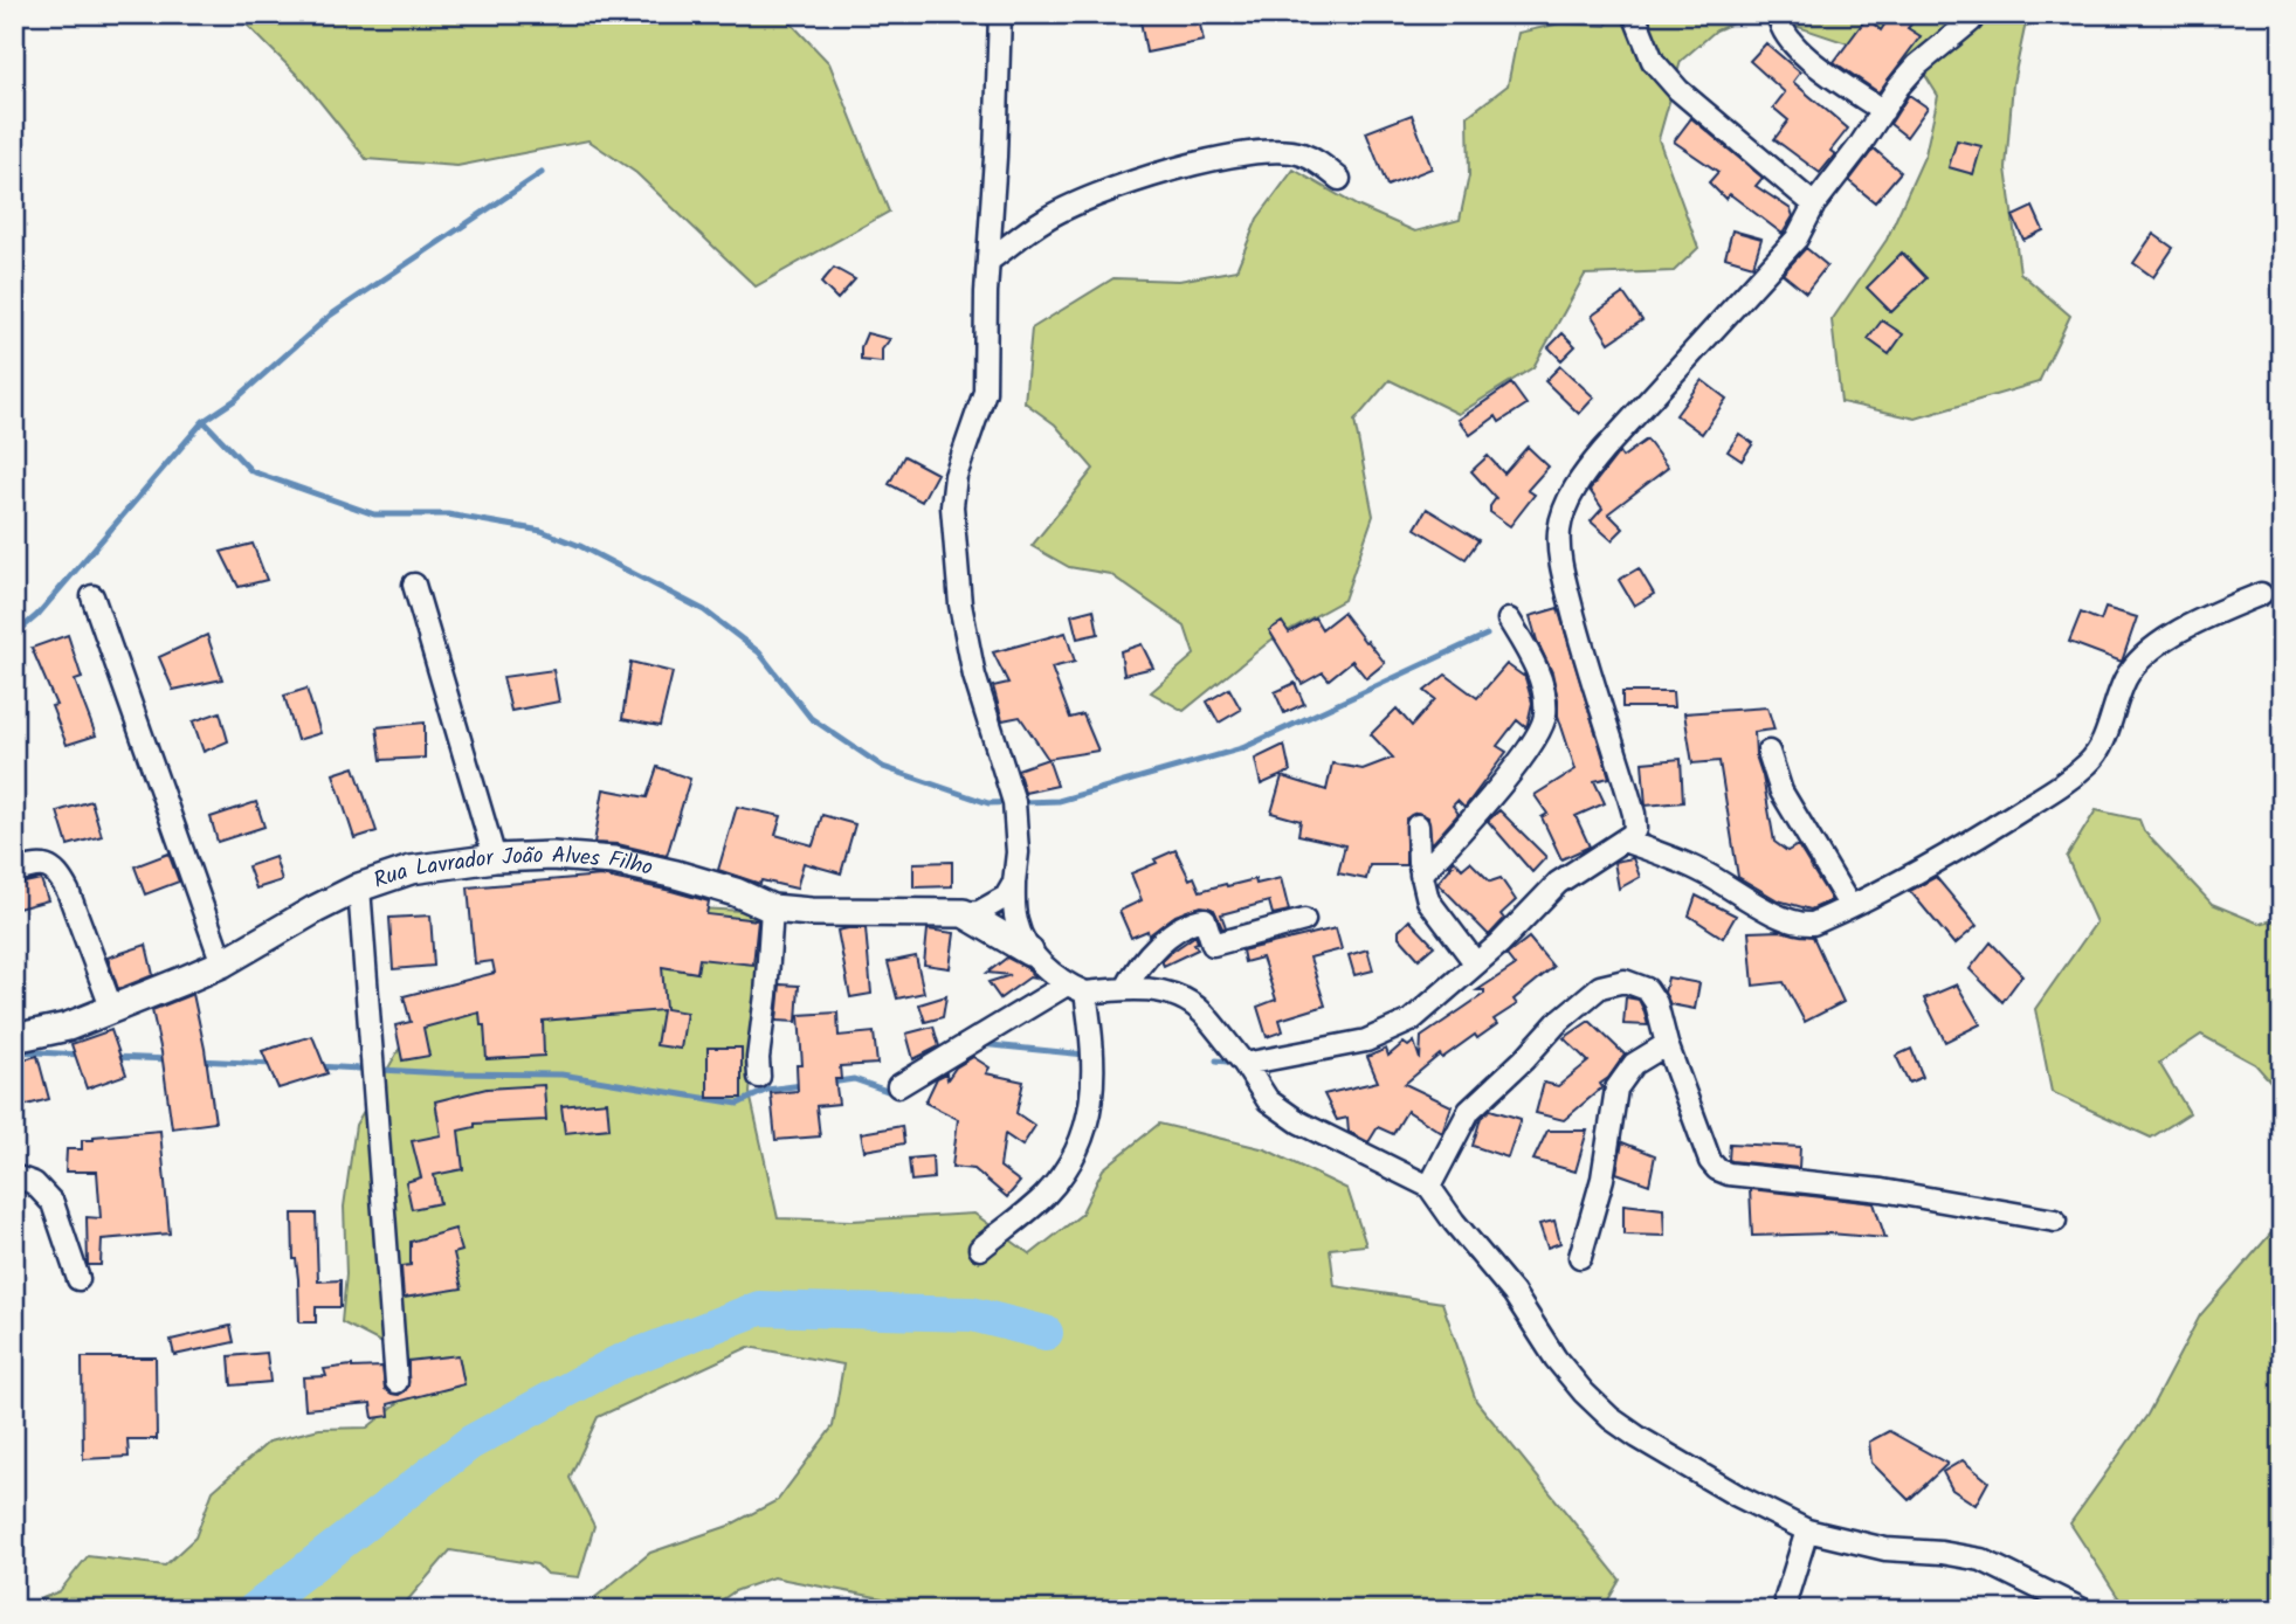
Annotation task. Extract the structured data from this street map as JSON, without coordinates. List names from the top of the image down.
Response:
{
  "streets": {
    "street": ["Rua Lavrador João Alves Filho"]
  }
}
